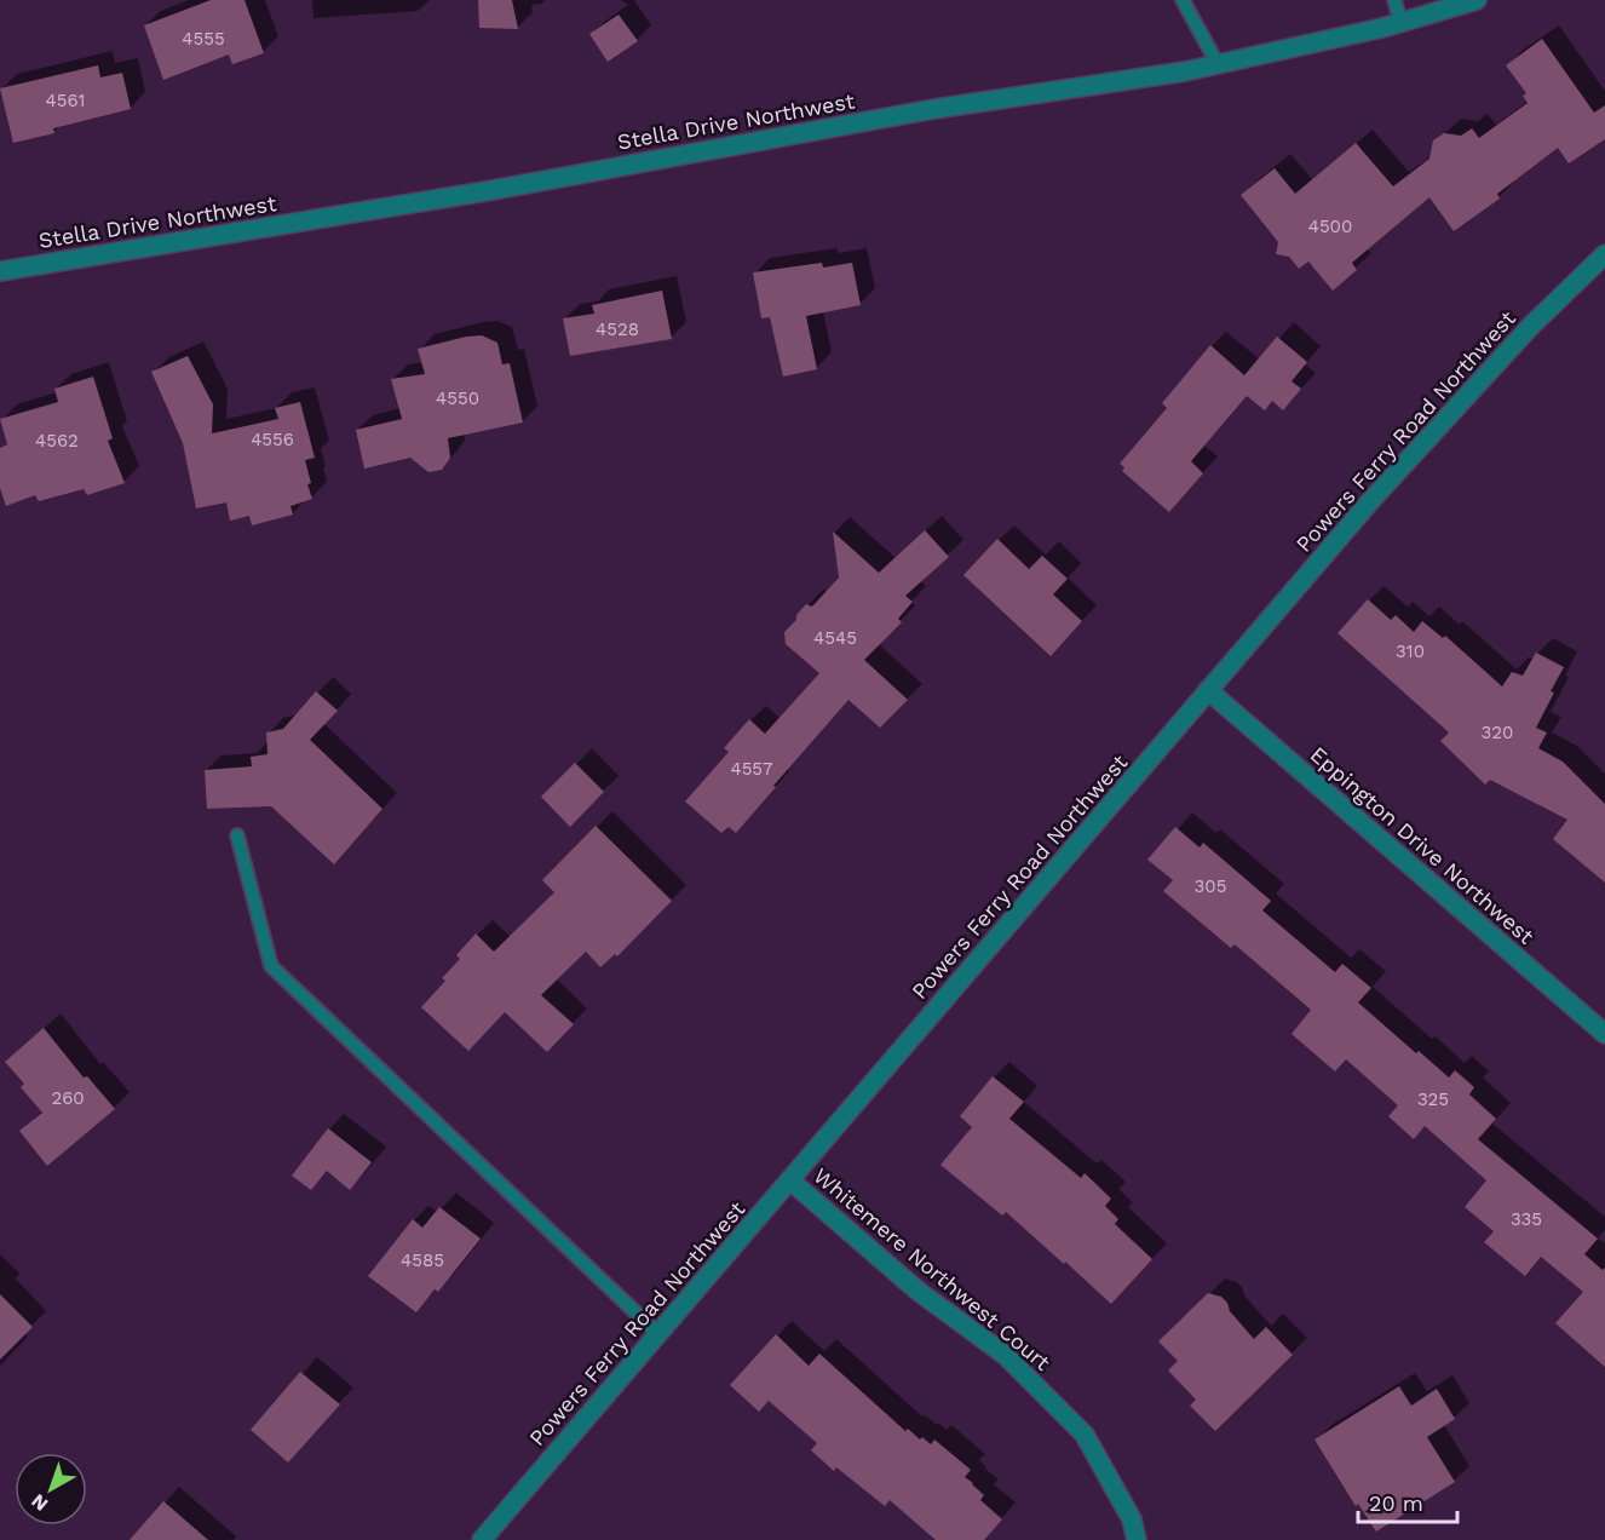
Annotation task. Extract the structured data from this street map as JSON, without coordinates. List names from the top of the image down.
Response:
{
  "streets": {
    "street": [
      "Stella Drive Northwest",
      "Powers Ferry Road Northwest",
      "Eppington Drive Northwest",
      "Whitemere Northwest Court"
    ]
  },
  "crossings": [
    ["Powers Ferry Road Northwest", "Eppington Drive Northwest"],
    ["Powers Ferry Road Northwest", "Whitemere Northwest Court"]
  ],
  "house_numbers": [
    "4555",
    "4561",
    "4500",
    "4528",
    "4550",
    "4556",
    "4562",
    "4545",
    "310",
    "320",
    "4557",
    "305",
    "260",
    "325",
    "335",
    "4585"
  ],
  "scale_bar": "20 m",
  "north": "bottom left"
}
